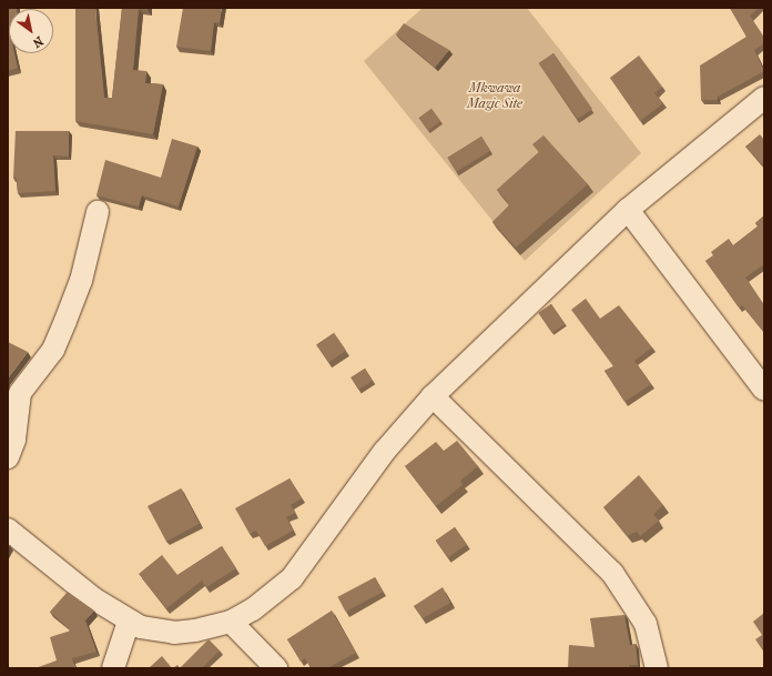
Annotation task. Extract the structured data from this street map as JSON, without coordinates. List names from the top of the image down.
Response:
{
  "parks": ["Mkwawa Magic Site"],
  "north": "bottom right"
}
